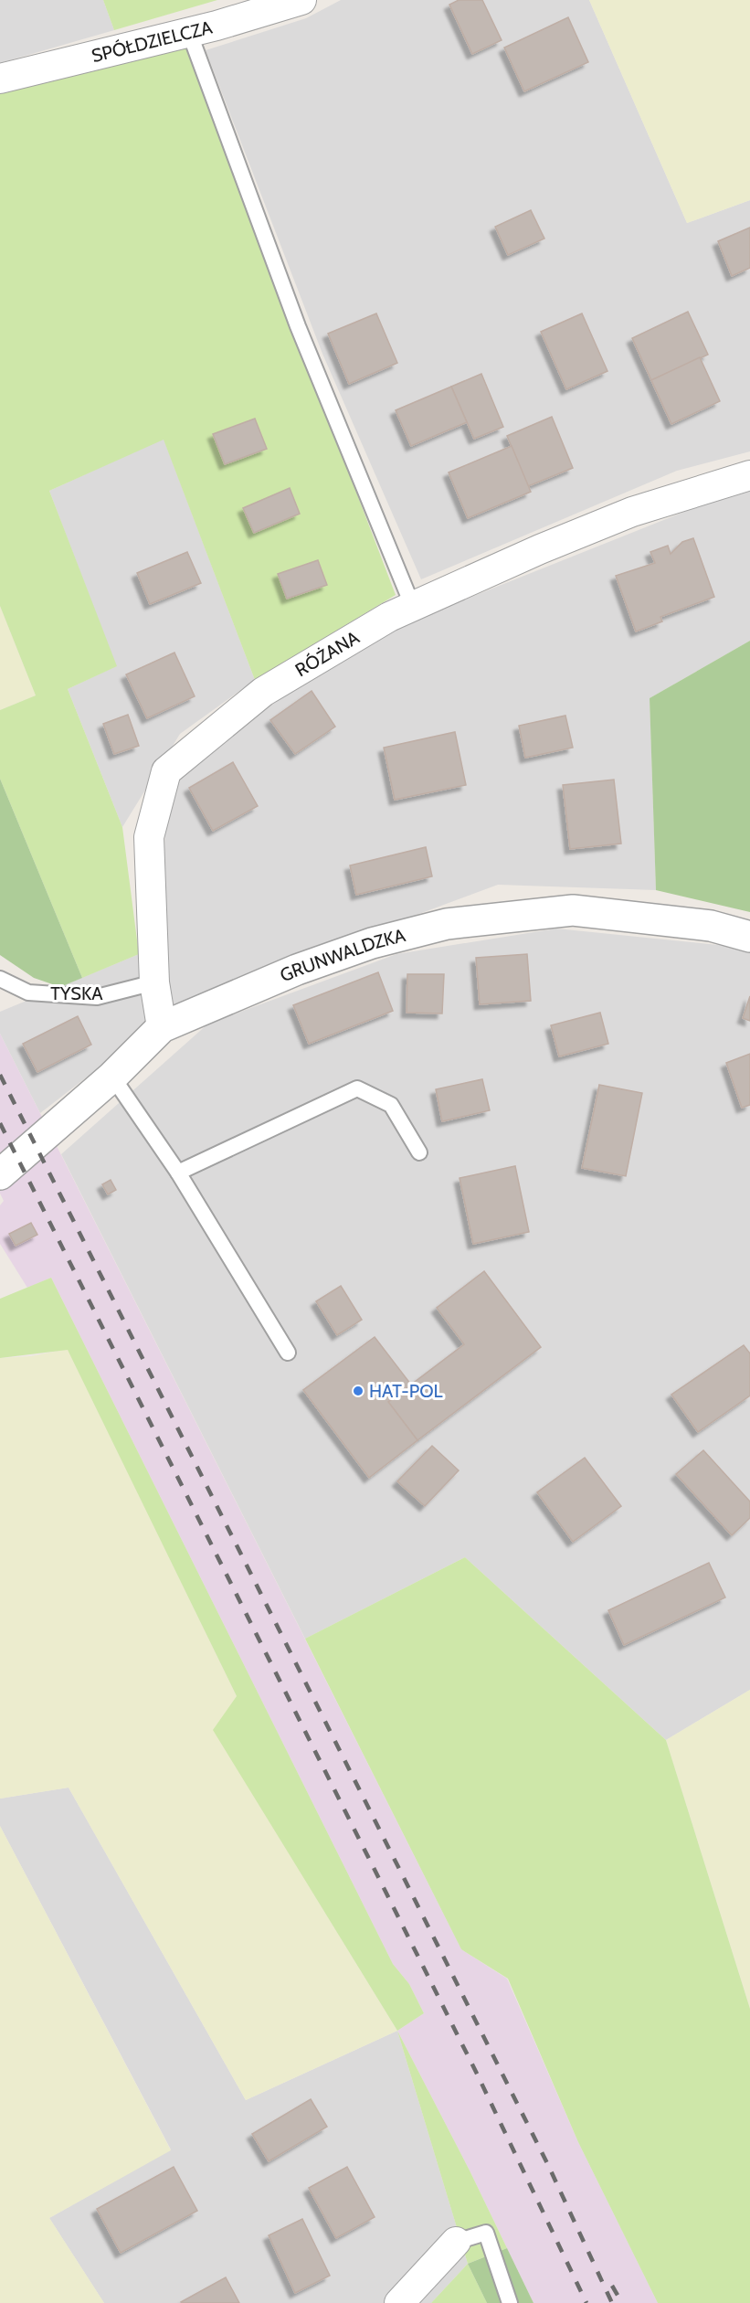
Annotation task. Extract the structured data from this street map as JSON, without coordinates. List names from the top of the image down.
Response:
{
  "streets": {
    "street": ["SPÓŁDZIELCZA", "RÓŻANA", "GRUNWALDZKA"],
    "lane": ["TYSKA"]
  },
  "crossings": [
    ["RÓŻANA", "GRUNWALDZKA"],
    ["RÓŻANA", "TYSKA"]
  ],
  "places": ["HAT-POL"]
}
